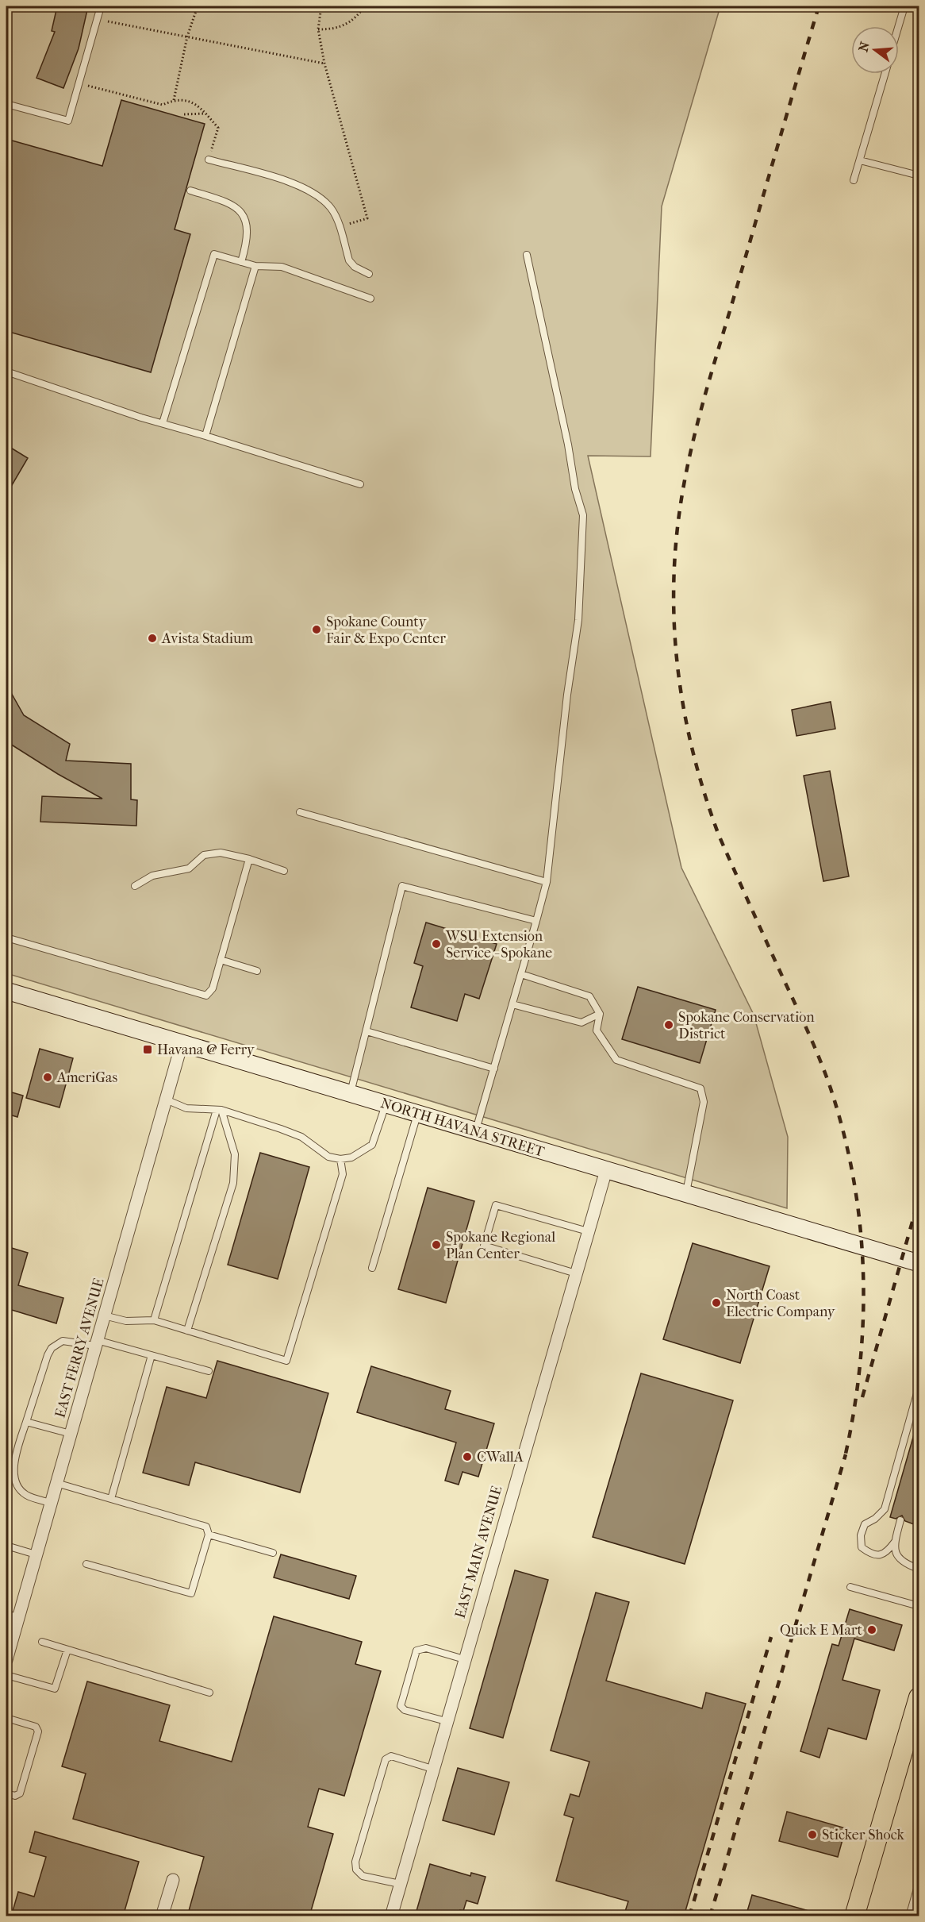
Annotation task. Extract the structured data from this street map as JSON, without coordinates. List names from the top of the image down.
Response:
{
  "streets": {
    "street": ["NORTH HAVANA STREET", "EAST FERRY AVENUE", "EAST MAIN AVENUE"]
  },
  "crossings": [
    ["NORTH HAVANA STREET", "EAST FERRY AVENUE"],
    ["NORTH HAVANA STREET", "EAST MAIN AVENUE"]
  ],
  "places": {
    "other": [
      "Spokane County Fair & Expo Center",
      "Avista Stadium",
      "WSU Extension Service - Spokane",
      "Spokane Conservation District",
      "AmeriGas",
      "Spokane Regional Plan Center",
      "North Coast Electric Company",
      "CWallA",
      "Quick E Mart",
      "Sticker Shock"
    ],
    "transit": ["Havana @ Ferry"]
  },
  "north": "left"
}
